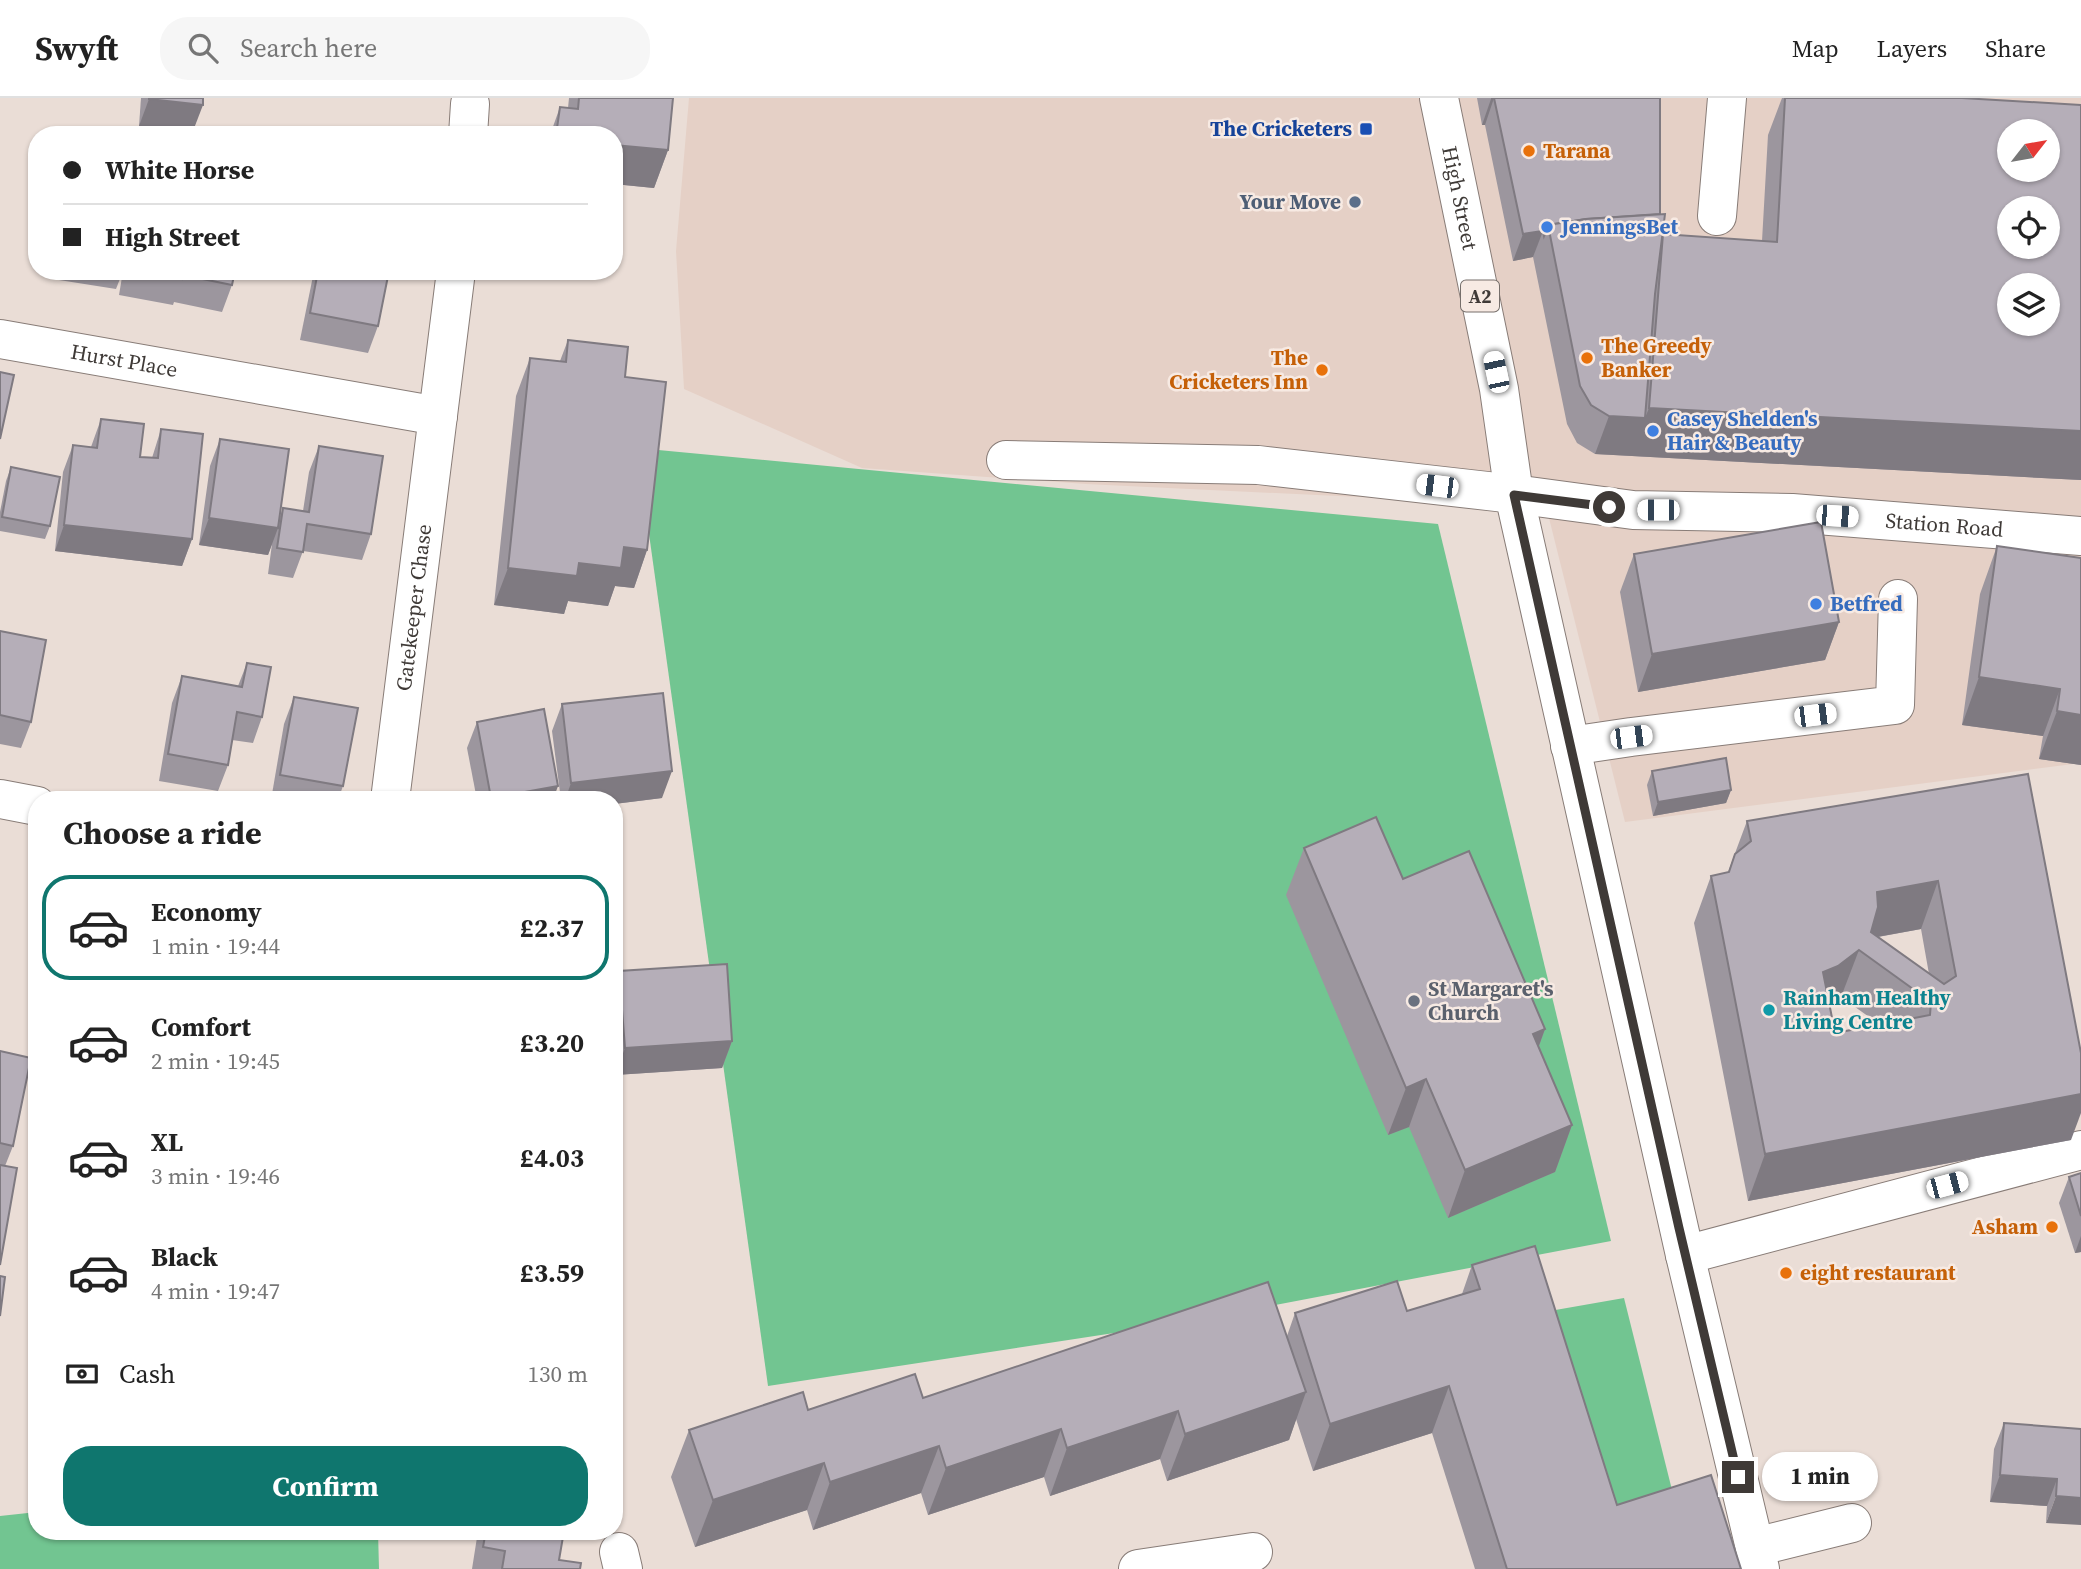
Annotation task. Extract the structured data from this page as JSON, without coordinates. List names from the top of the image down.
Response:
{
  "streets": {
    "main road": [
      "High Street",
      "A2",
      "Hurst Place",
      "Station Road",
      "Gatekeeper Chase"
    ]
  },
  "crossings": [
    ["High Street", "Station Road"],
    ["Hurst Place", "Gatekeeper Chase"]
  ],
  "places": {
    "transit": ["The Cricketers"],
    "other": [
      "Tarana",
      "Your Move",
      "JenningsBet",
      "The Greedy Banker",
      "The Cricketers Inn",
      "Casey Shelden's Hair & Beauty",
      "Betfred",
      "St Margaret's Church",
      "Rainham Healthy Living Centre",
      "Asham",
      "eight restaurant"
    ]
  },
  "north": "top right",
  "page": {
    "header": "Swyft",
    "search": "Search here",
    "nav": ["Map", "Layers", "Share"],
    "banner": ["White Horse", "High Street"],
    "heading": "Choose a ride",
    "list": [
      {
        "name": "Economy",
        "note": "1 min · 19:44",
        "value": "£2.37"
      },
      {
        "name": "Comfort",
        "note": "2 min · 19:45",
        "value": "£3.20"
      },
      {
        "name": "XL",
        "note": "3 min · 19:46",
        "value": "£4.03"
      },
      {
        "name": "Black",
        "note": "4 min · 19:47",
        "value": "£3.59"
      }
    ],
    "pay": ["Cash", "130 m"],
    "buttons": "Confirm",
    "bubble": "1 min"
  }
}
